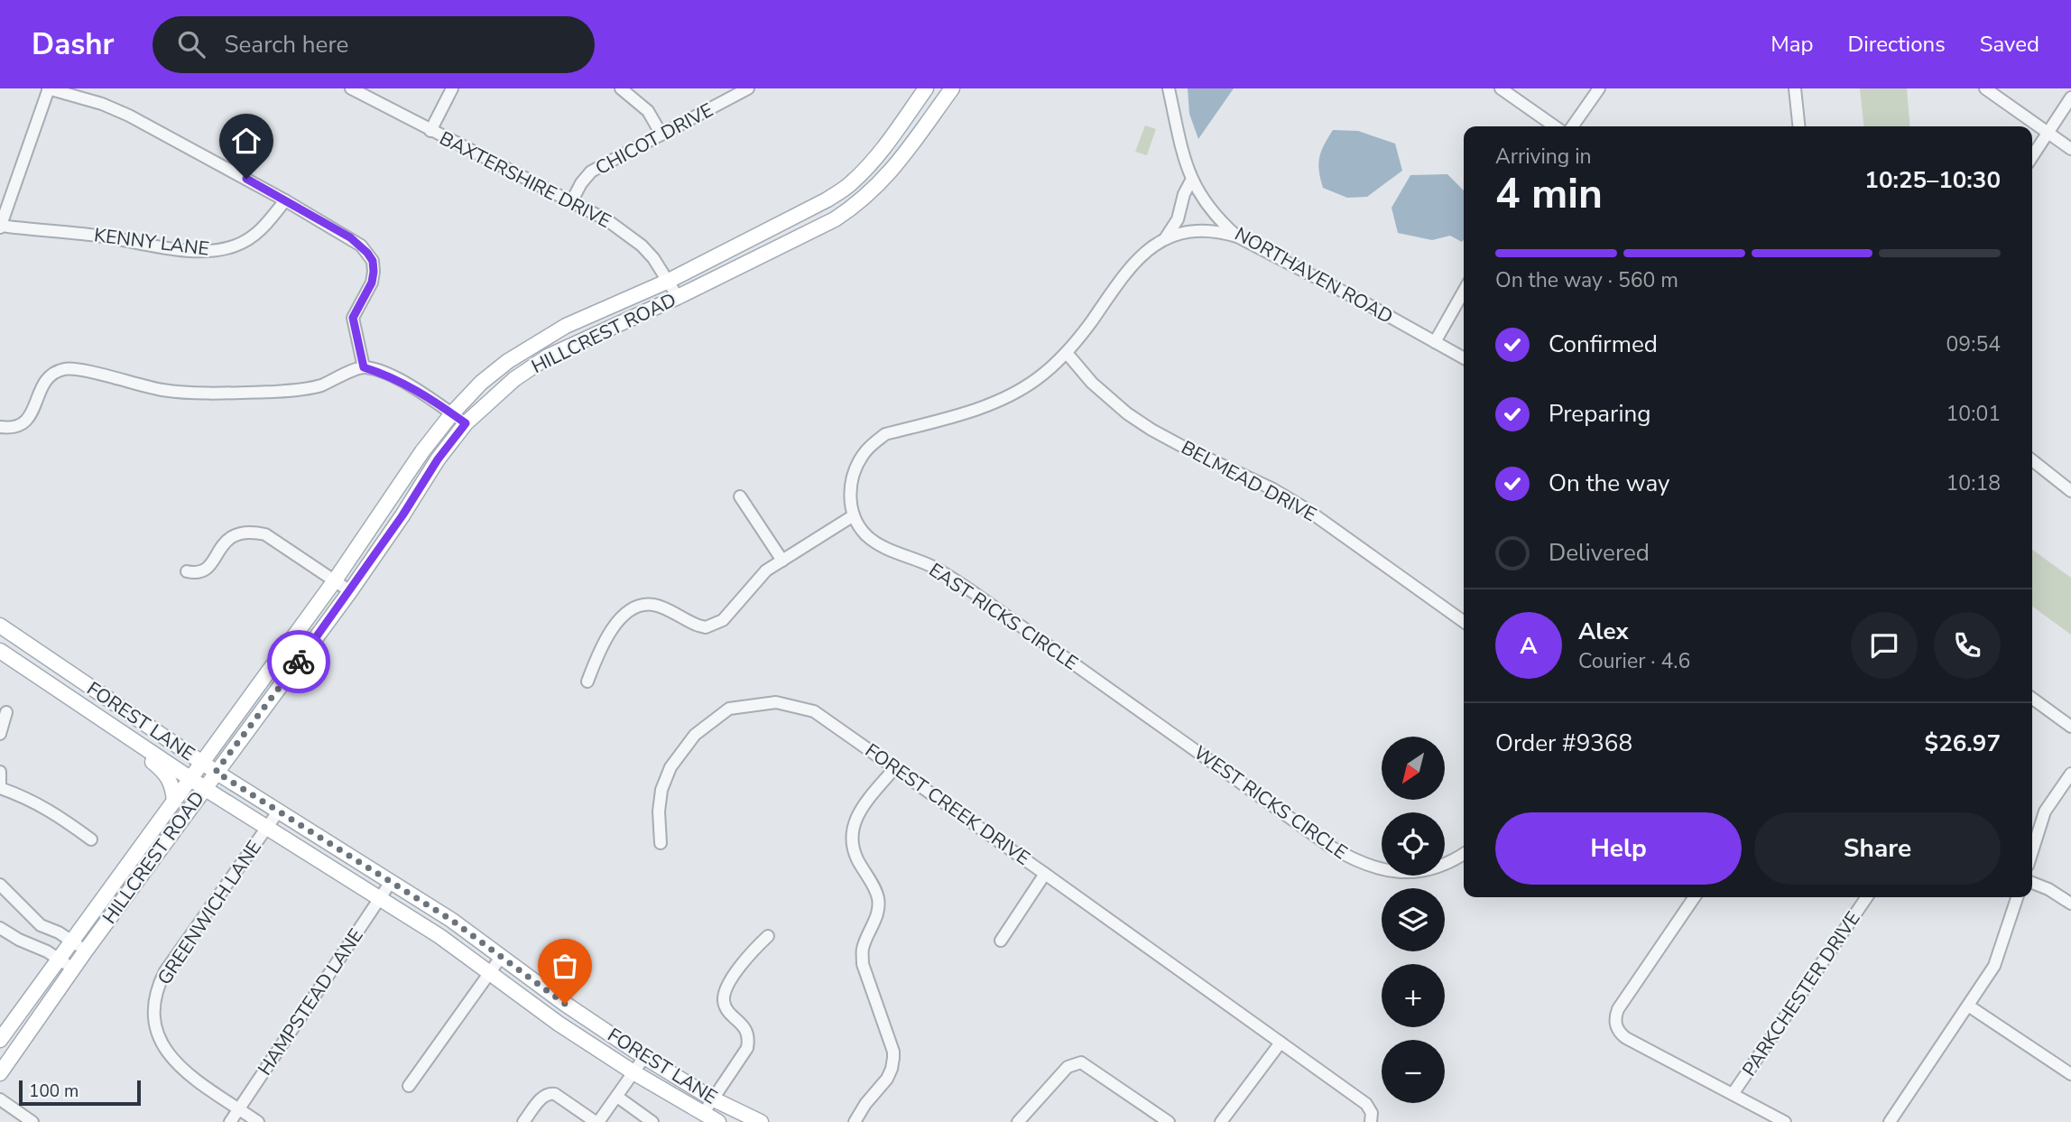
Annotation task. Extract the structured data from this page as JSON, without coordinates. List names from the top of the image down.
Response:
{
  "streets": {
    "main road": ["HILLCREST ROAD", "FOREST LANE"],
    "street": [
      "CHICOT DRIVE",
      "BAXTERSHIRE DRIVE",
      "KENNY LANE",
      "NORTHAVEN ROAD",
      "BELMEAD DRIVE",
      "EAST RICKS CIRCLE",
      "WEST RICKS CIRCLE",
      "FOREST CREEK DRIVE",
      "GREENWICH LANE",
      "PARKCHESTER DRIVE",
      "HAMPSTEAD LANE"
    ]
  },
  "crossings": [
    ["CHICOT DRIVE", "BAXTERSHIRE DRIVE"],
    ["BAXTERSHIRE DRIVE", "HILLCREST ROAD"],
    ["HILLCREST ROAD", "FOREST LANE"],
    ["EAST RICKS CIRCLE", "WEST RICKS CIRCLE"],
    ["FOREST LANE", "GREENWICH LANE"],
    ["FOREST LANE", "HAMPSTEAD LANE"],
    ["GREENWICH LANE", "HAMPSTEAD LANE"]
  ],
  "scale_bar": "100 m",
  "north": "bottom left",
  "page": {
    "header": "Dashr",
    "search": "Search here",
    "nav": ["Map", "Directions", "Saved"],
    "heading": ["4 min", "Arriving in", "10:25–10:30"],
    "panel": [
      "Alex",
      "Courier · 4.6",
      "Order #9368",
      "$26.97"
    ],
    "bar": "On the way · 560 m",
    "list": [
      ["Confirmed", "09:54"],
      ["Preparing", "10:01"],
      ["On the way", "10:18"],
      "Delivered"
    ],
    "round": "A",
    "map_buttons": ["+", "−"],
    "buttons": ["Help", "Share"],
    "scale": "100 m"
  }
}
